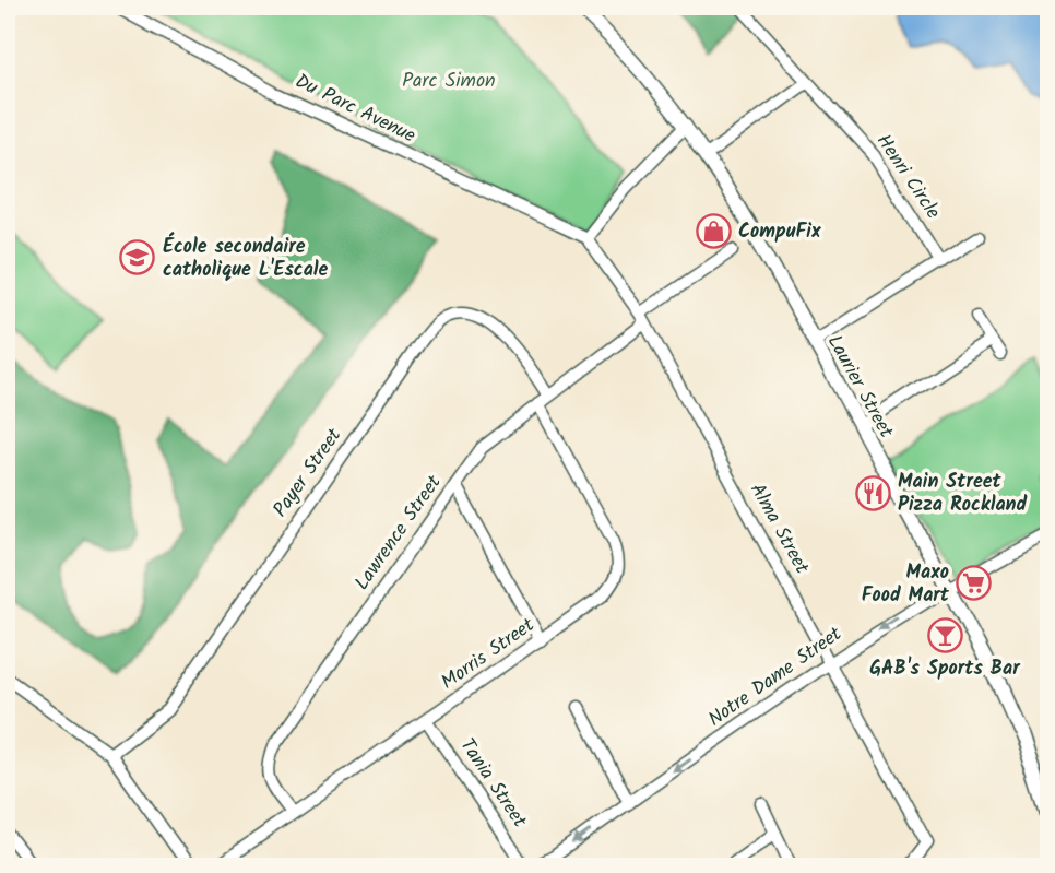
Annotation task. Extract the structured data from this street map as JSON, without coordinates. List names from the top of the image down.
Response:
{
  "streets": {
    "main road": ["Laurier Street"],
    "street": [
      "Du Parc Avenue",
      "Henri Circle",
      "Payer Street",
      "Alma Street",
      "Lawrence Street",
      "Morris Street",
      "Notre Dame Street",
      "Tania Street"
    ]
  },
  "crossings": [
    ["Du Parc Avenue", "Alma Street"],
    ["Laurier Street", "Notre Dame Street"],
    ["Payer Street", "Lawrence Street"],
    ["Alma Street", "Lawrence Street"],
    ["Alma Street", "Notre Dame Street"],
    ["Lawrence Street", "Morris Street"],
    ["Morris Street", "Tania Street"]
  ],
  "one_way": ["Notre Dame Street"],
  "parks": ["Parc Simon"],
  "places": {
    "shop": ["CompuFix"],
    "school or university": ["École secondaire catholique L'Escale"],
    "restaurant": ["Main Street Pizza Rockland"],
    "supermarket": ["Maxo Food Mart"],
    "bar": ["GAB's Sports Bar"]
  }
}
